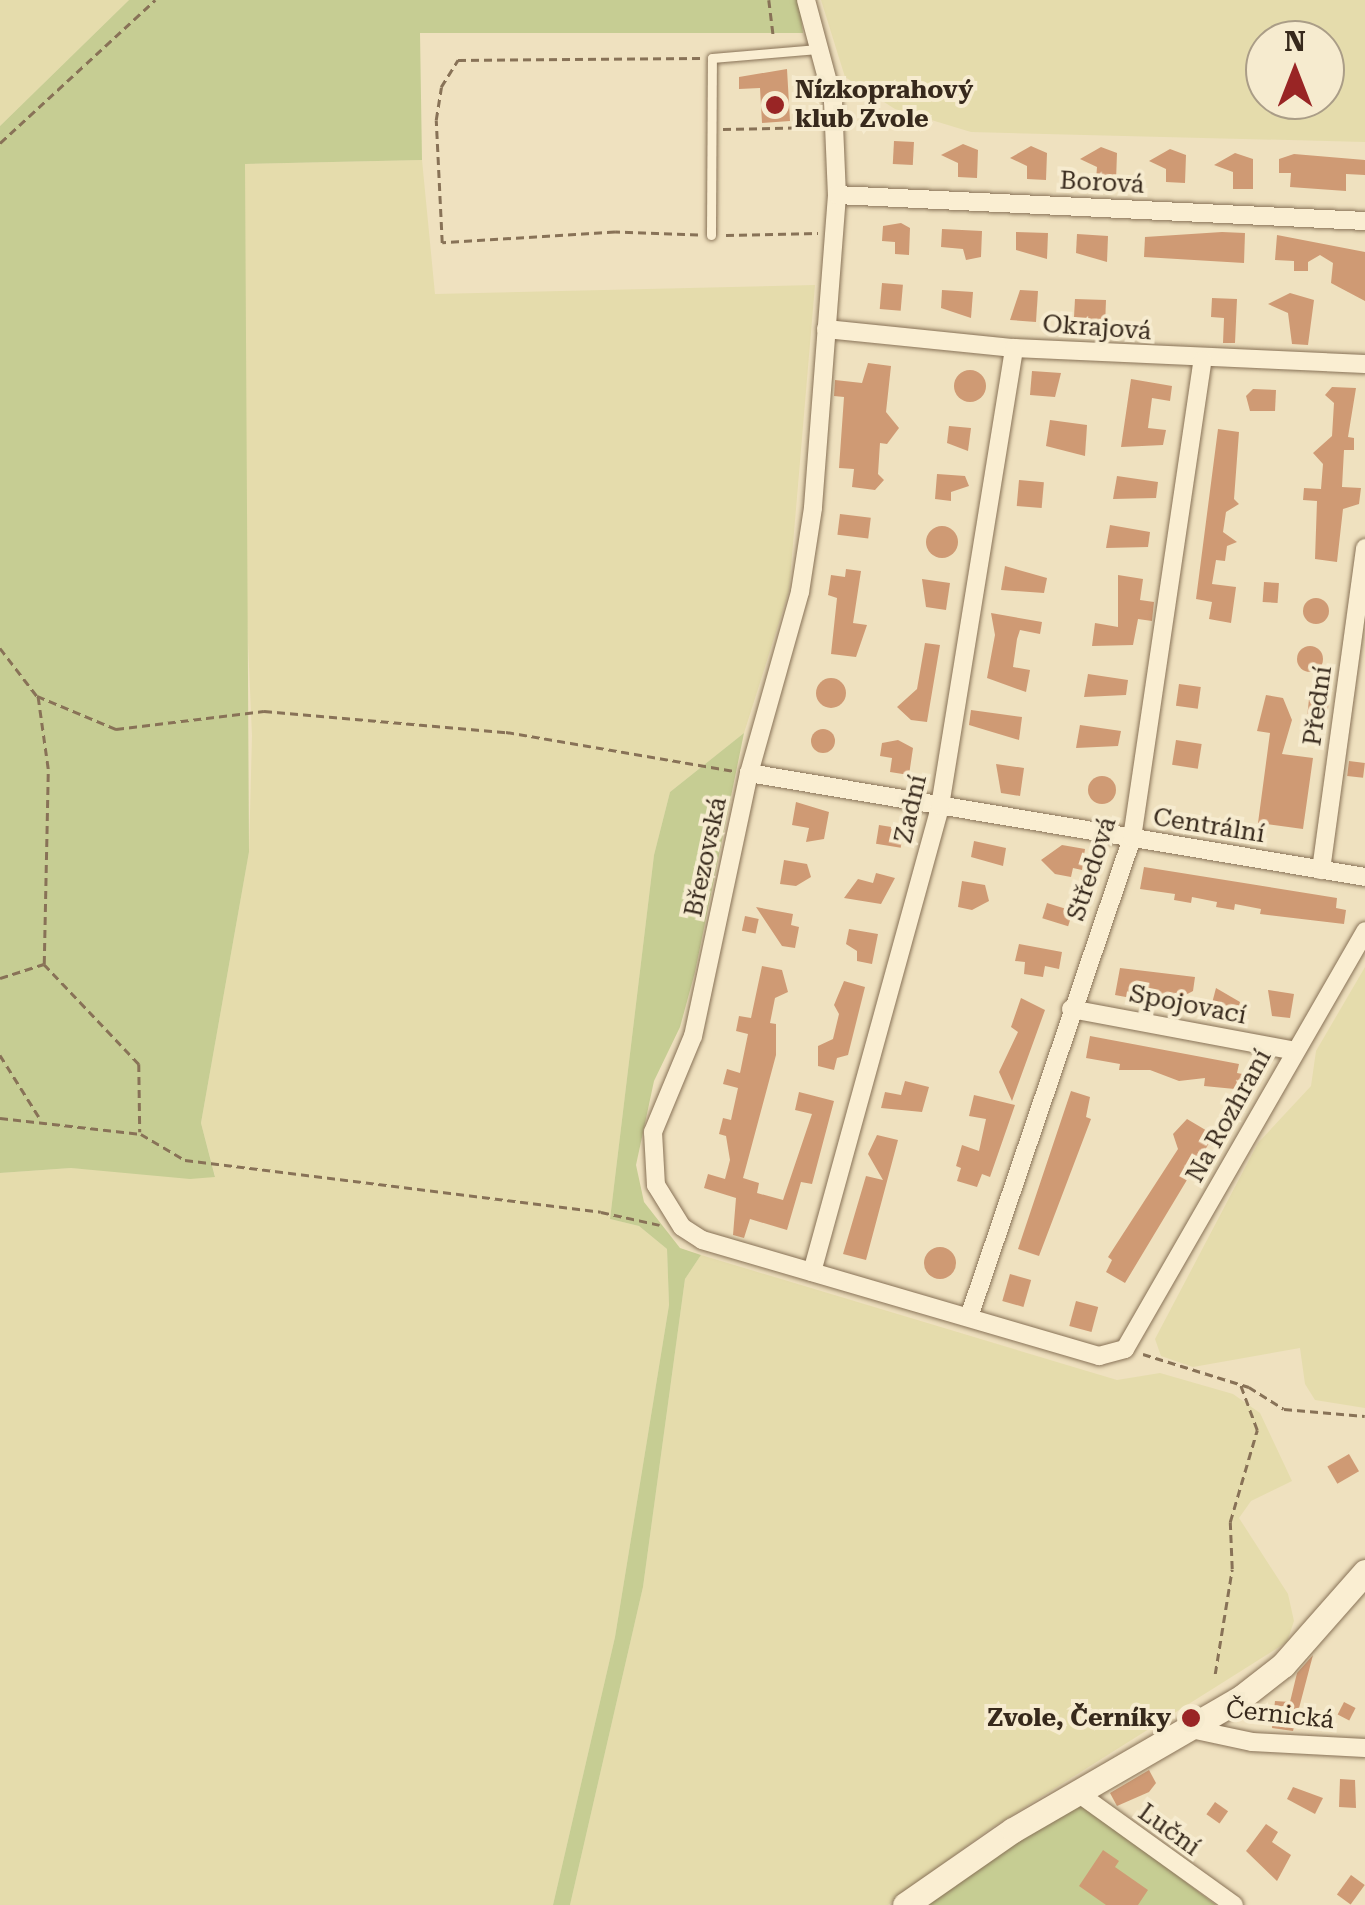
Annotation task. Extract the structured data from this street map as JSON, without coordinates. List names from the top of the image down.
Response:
{
  "streets": {
    "street": [
      "Borová",
      "Okrajová",
      "Přední",
      "Zadní",
      "Centrální",
      "Březovská",
      "Středová",
      "Spojovací",
      "Na Rozhraní",
      "Černická",
      "Luční"
    ]
  },
  "crossings": [
    ["Borová", "Březovská"],
    ["Okrajová", "Zadní"],
    ["Okrajová", "Březovská"],
    ["Okrajová", "Středová"],
    ["Přední", "Centrální"],
    ["Zadní", "Centrální"],
    ["Centrální", "Březovská"],
    ["Centrální", "Středová"],
    ["Středová", "Spojovací"],
    ["Spojovací", "Na Rozhraní"]
  ],
  "places": ["Nízkoprahový klub Zvole", "Zvole, Černíky"],
  "north": "top"
}
